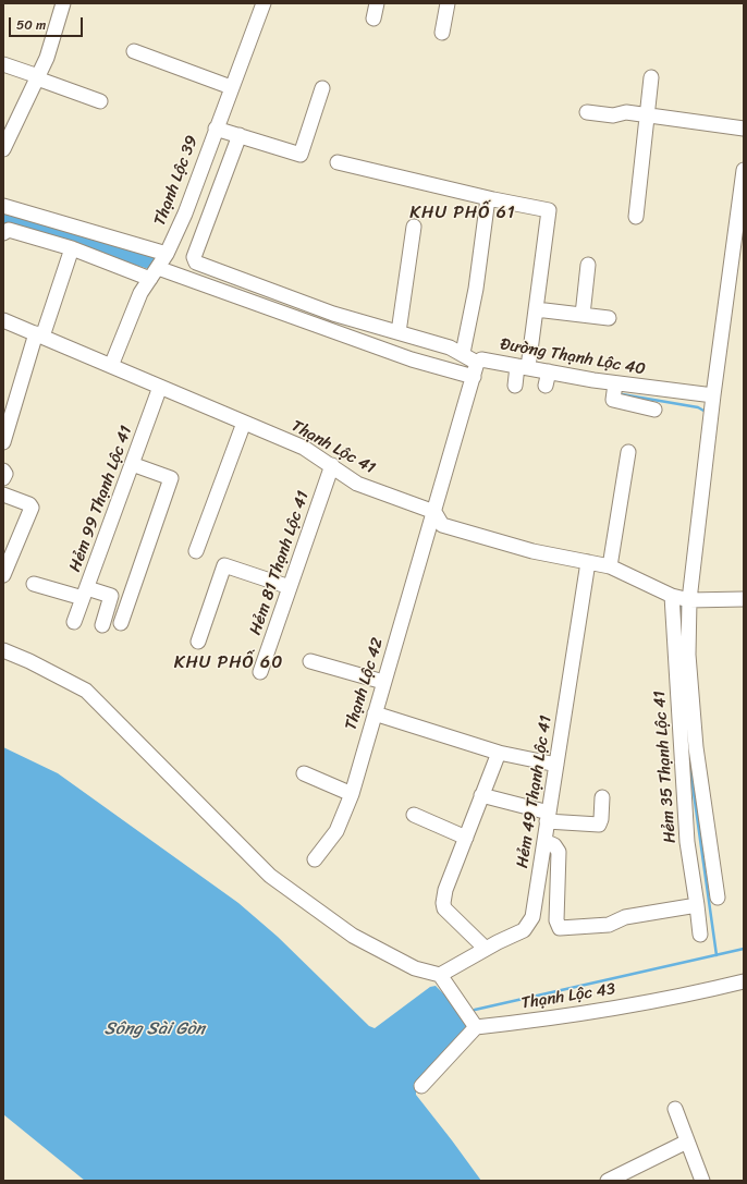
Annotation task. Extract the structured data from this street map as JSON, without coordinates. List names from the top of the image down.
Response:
{
  "streets": {
    "street": [
      "Thạnh Lộc 39",
      "Đường Thạnh Lộc 40",
      "Thạnh Lộc 41",
      "Hẻm 99 Thạnh Lộc 41",
      "Hẻm 81 Thạnh Lộc 41",
      "Thạnh Lộc 42",
      "Hẻm 35 Thạnh Lộc 41",
      "Hẻm 49 Thạnh Lộc 41",
      "Thạnh Lộc 43"
    ]
  },
  "crossings": [
    ["Thạnh Lộc 39", "Thạnh Lộc 41"],
    ["Đường Thạnh Lộc 40", "Thạnh Lộc 41"],
    ["Đường Thạnh Lộc 40", "Thạnh Lộc 42"],
    ["Thạnh Lộc 41", "Hẻm 99 Thạnh Lộc 41"],
    ["Thạnh Lộc 41", "Hẻm 81 Thạnh Lộc 41"],
    ["Thạnh Lộc 41", "Thạnh Lộc 42"],
    ["Thạnh Lộc 41", "Hẻm 35 Thạnh Lộc 41"],
    ["Thạnh Lộc 41", "Hẻm 49 Thạnh Lộc 41"]
  ],
  "districts": ["KHU PHỐ 61", "KHU PHỐ 60"],
  "water": ["Sông Sài Gòn"],
  "scale_bar": "50 m"
}
